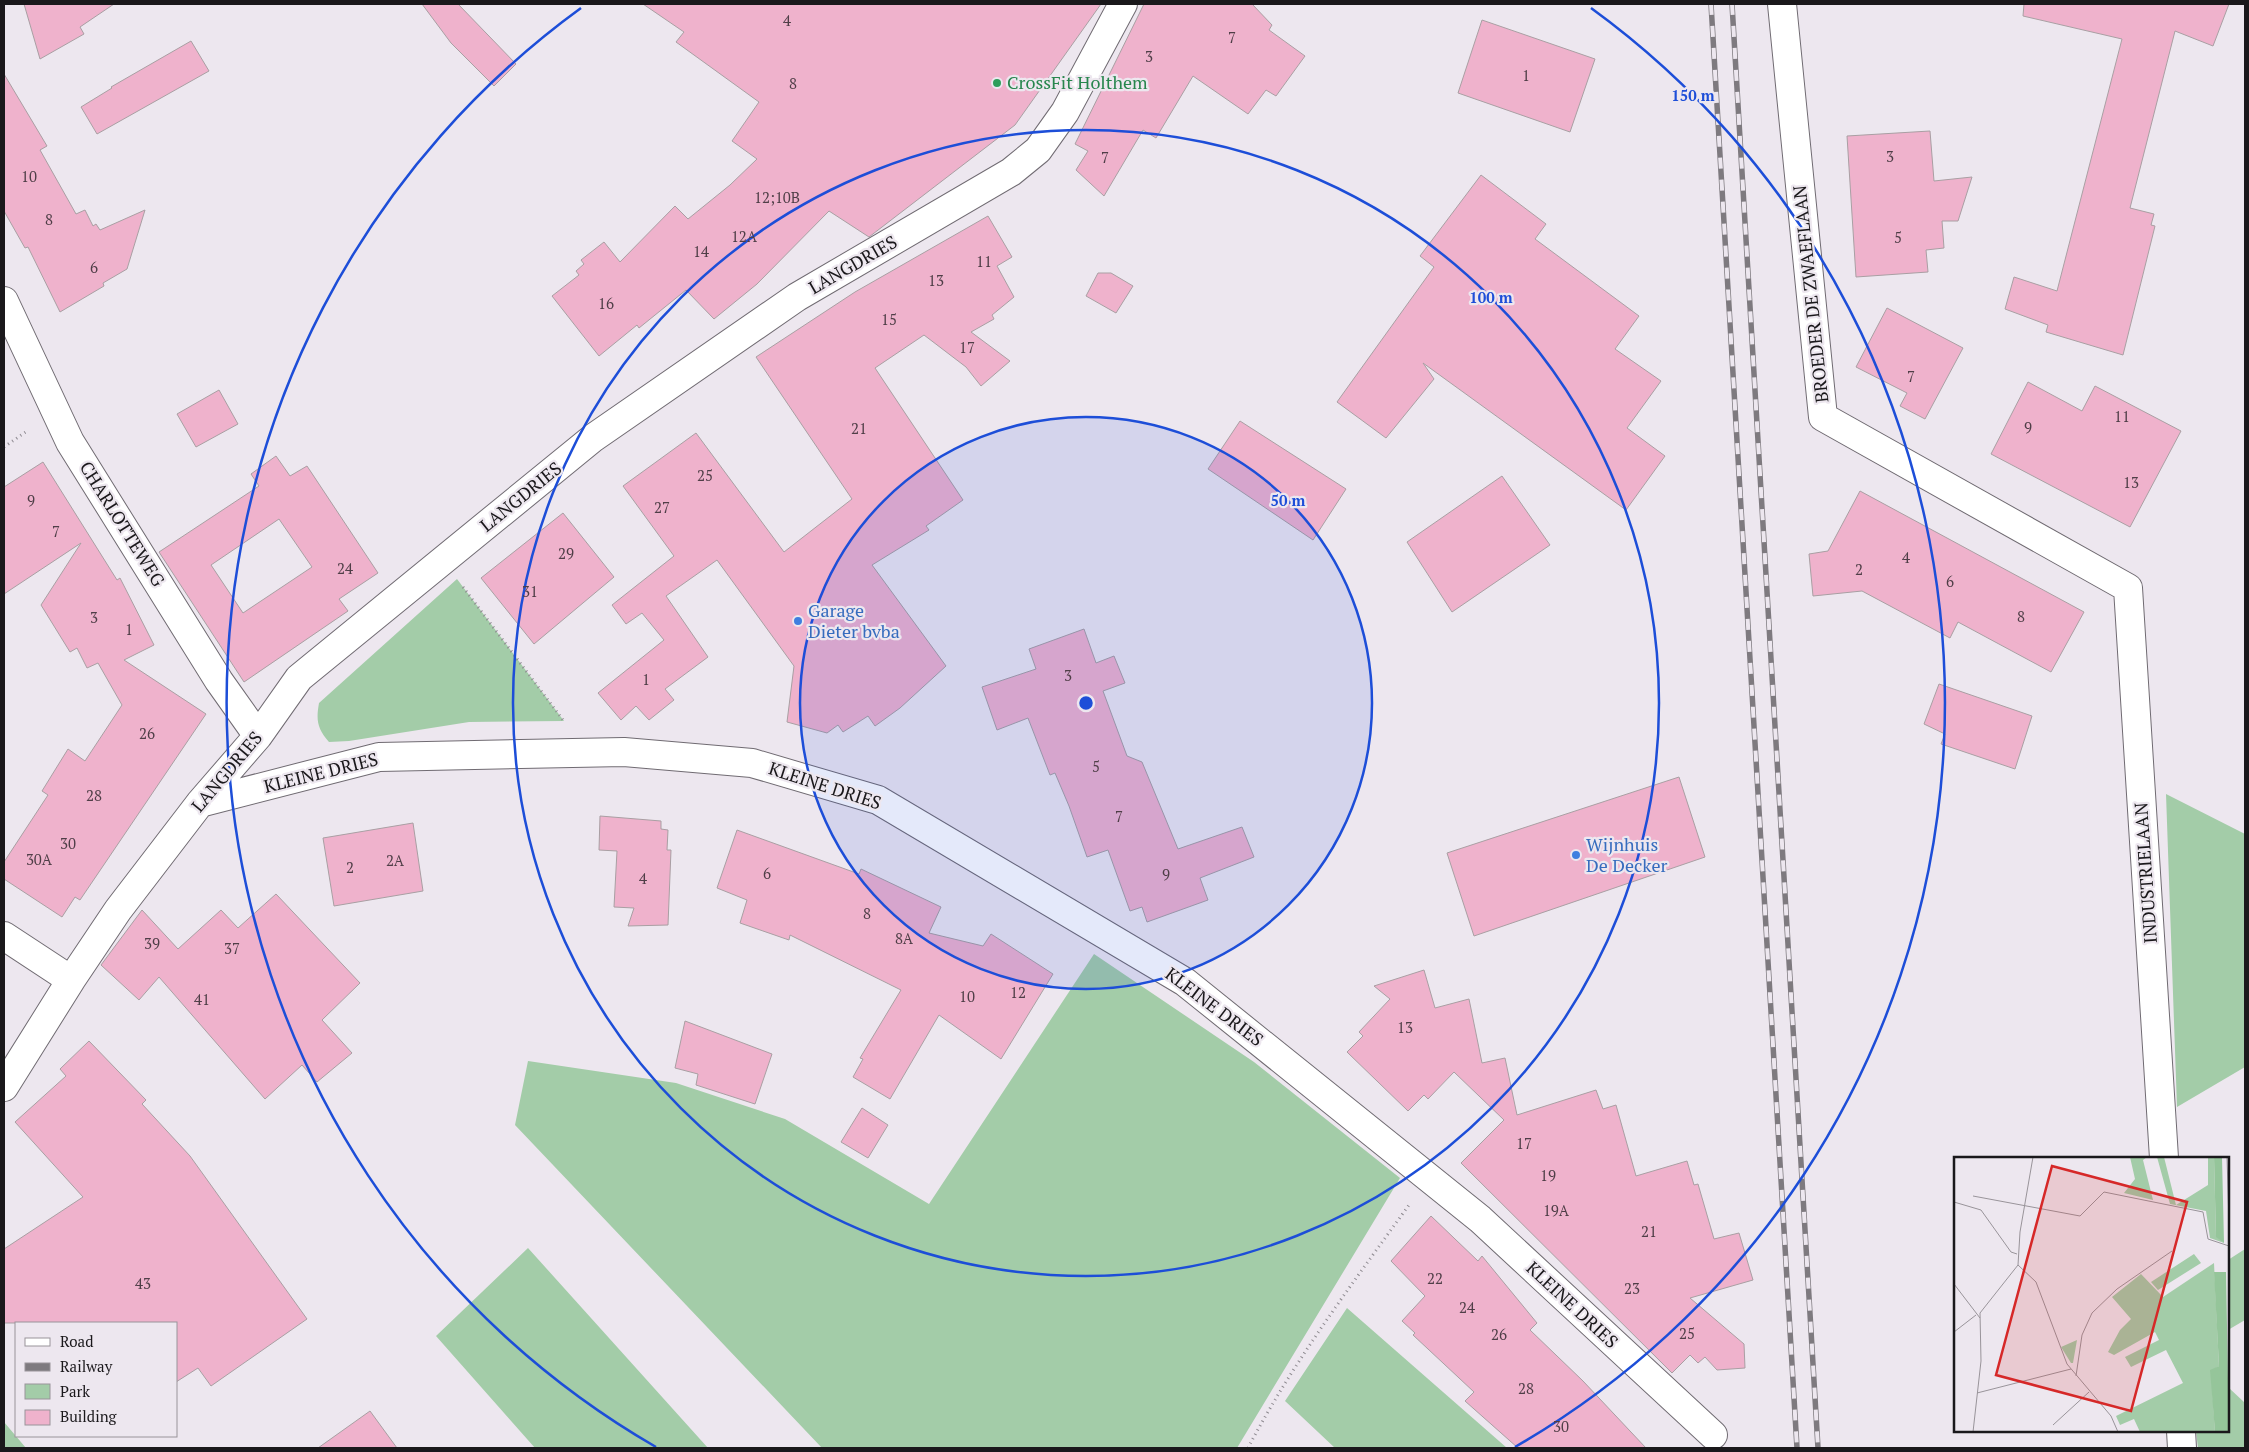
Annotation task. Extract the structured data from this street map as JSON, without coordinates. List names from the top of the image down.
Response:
{
  "streets": {
    "street": [
      "LANGDRIES",
      "BROEDER DE ZWAEFLAAN",
      "CHARLOTTEWEG",
      "KLEINE DRIES",
      "INDUSTRIELAAN"
    ]
  },
  "crossings": [
    ["LANGDRIES", "CHARLOTTEWEG"],
    ["LANGDRIES", "KLEINE DRIES"],
    ["BROEDER DE ZWAEFLAAN", "INDUSTRIELAAN"]
  ],
  "places": ["CrossFit Holthem", "Garage Dieter bvba", "Wijnhuis De Decker"],
  "house_numbers": [
    "4",
    "7",
    "3",
    "1",
    "8",
    "3",
    "7",
    "10",
    "12;10B",
    "8",
    "12A",
    "5",
    "14",
    "11",
    "6",
    "13",
    "16",
    "15",
    "17",
    "7",
    "11",
    "9",
    "21",
    "25",
    "13",
    "9",
    "27",
    "7",
    "29",
    "4",
    "24",
    "2",
    "6",
    "31",
    "8",
    "3",
    "1",
    "3",
    "1",
    "26",
    "5",
    "28",
    "7",
    "30",
    "30A",
    "2A",
    "2",
    "6",
    "9",
    "4",
    "8",
    "8A",
    "39",
    "37",
    "12",
    "10",
    "41",
    "13",
    "17",
    "19",
    "19A",
    "21",
    "22",
    "43",
    "23",
    "24",
    "25",
    "26",
    "28",
    "30"
  ],
  "legend": [
    "Road",
    "Railway",
    "Park",
    "Building"
  ],
  "rings": ["150 m", "100 m", "50 m"]
}
